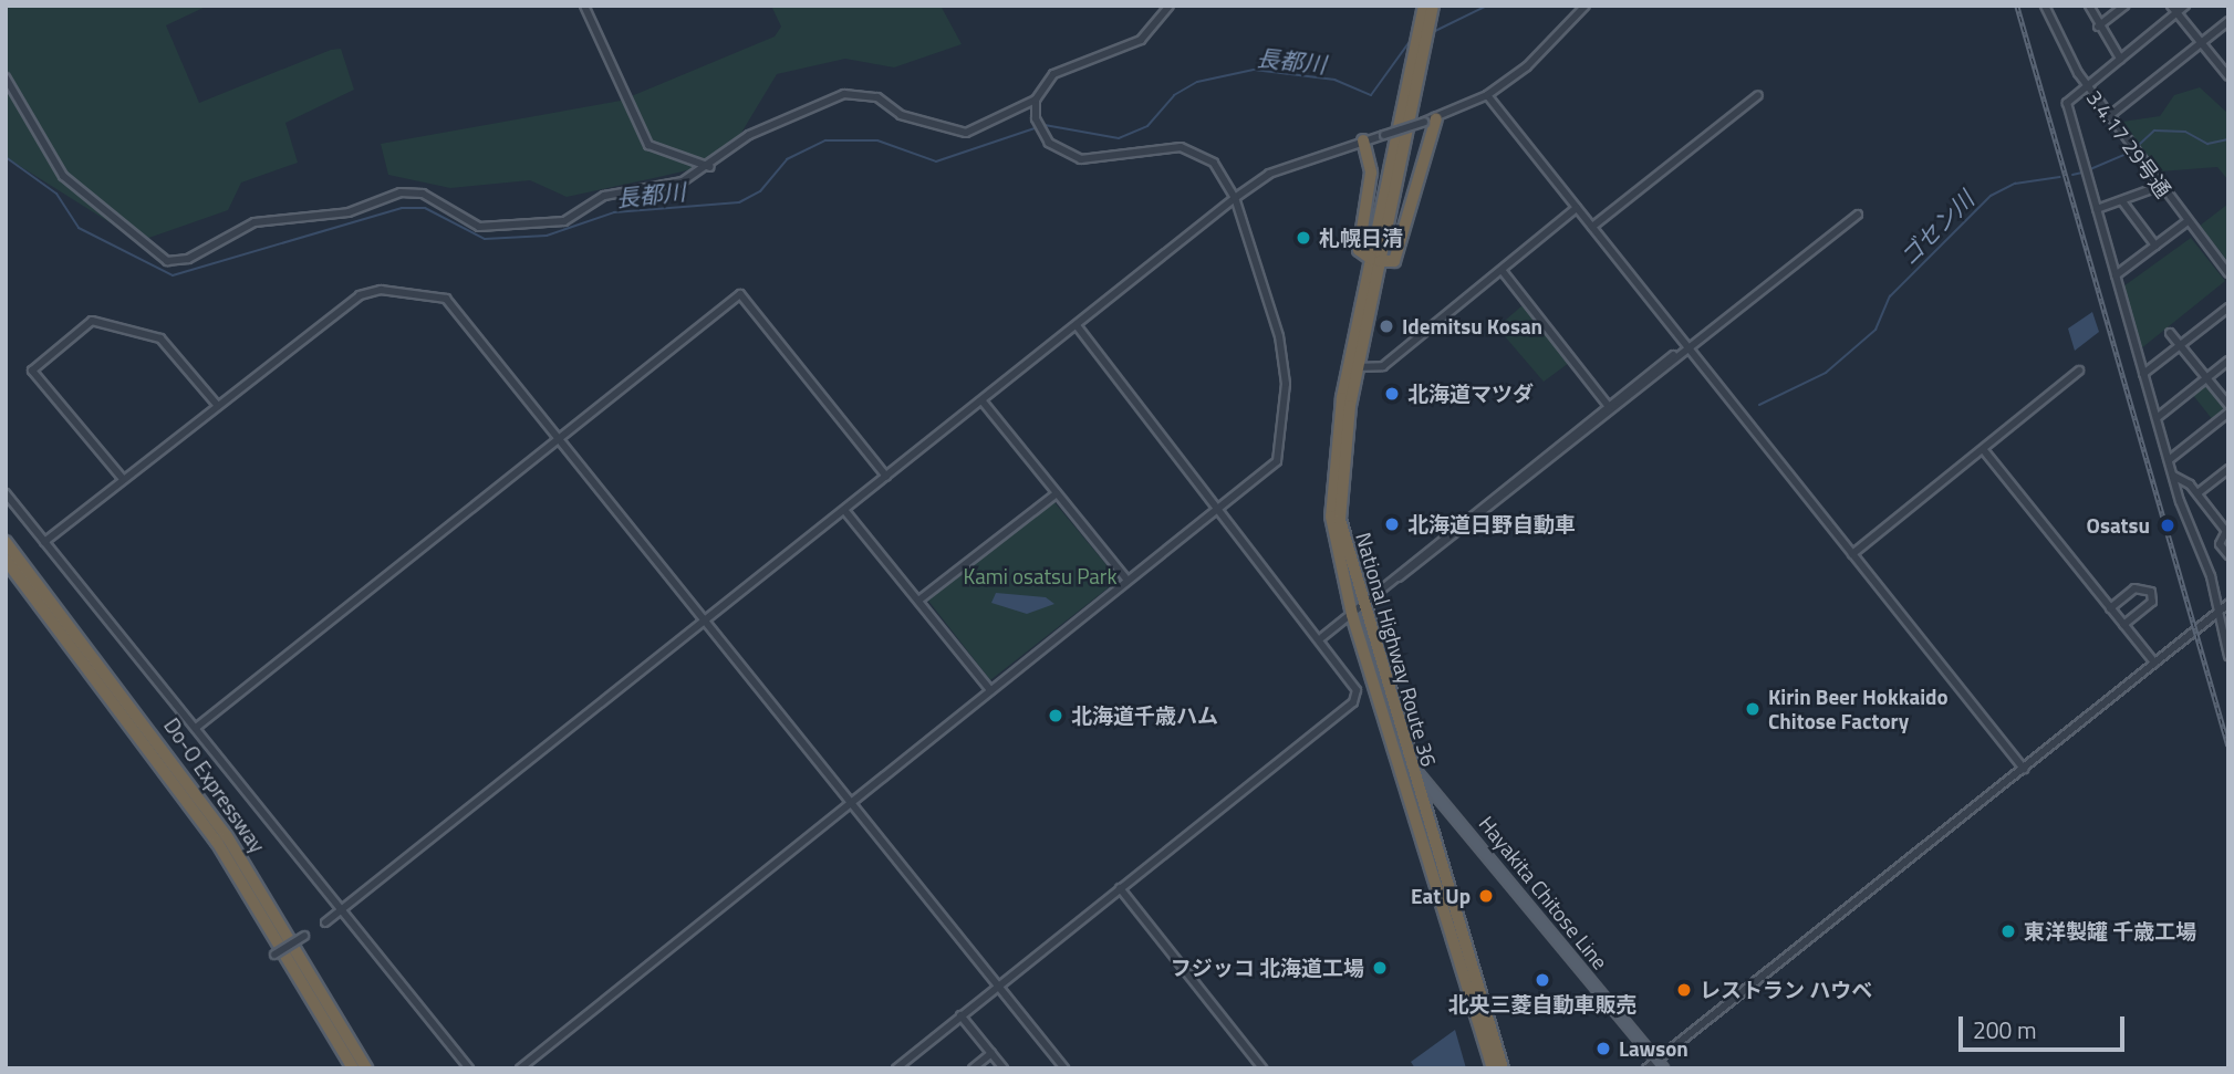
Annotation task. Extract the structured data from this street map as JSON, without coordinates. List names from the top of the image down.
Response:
{
  "streets": {
    "highway": ["National Highway Route 36", "Do-O Expressway"],
    "main road": ["Hayakita Chitose Line"],
    "street": ["3.4.17 29号通"]
  },
  "crossings": [
    ["National Highway Route 36", "Hayakita Chitose Line"]
  ],
  "water": ["長都川", "ゴセン川"],
  "parks": ["Kami osatsu Park"],
  "places": [
    "札幌日清",
    "Idemitsu Kosan",
    "北海道マツダ",
    "北海道日野自動車",
    "Osatsu",
    "Kirin Beer Hokkaido Chitose Factory",
    "北海道千歳ハム",
    "Eat Up",
    "東洋製罐 千歳工場",
    "フジッコ 北海道工場",
    "北央三菱自動車販売",
    "レストラン ハウベ",
    "Lawson"
  ],
  "scale_bar": "200 m"
}
